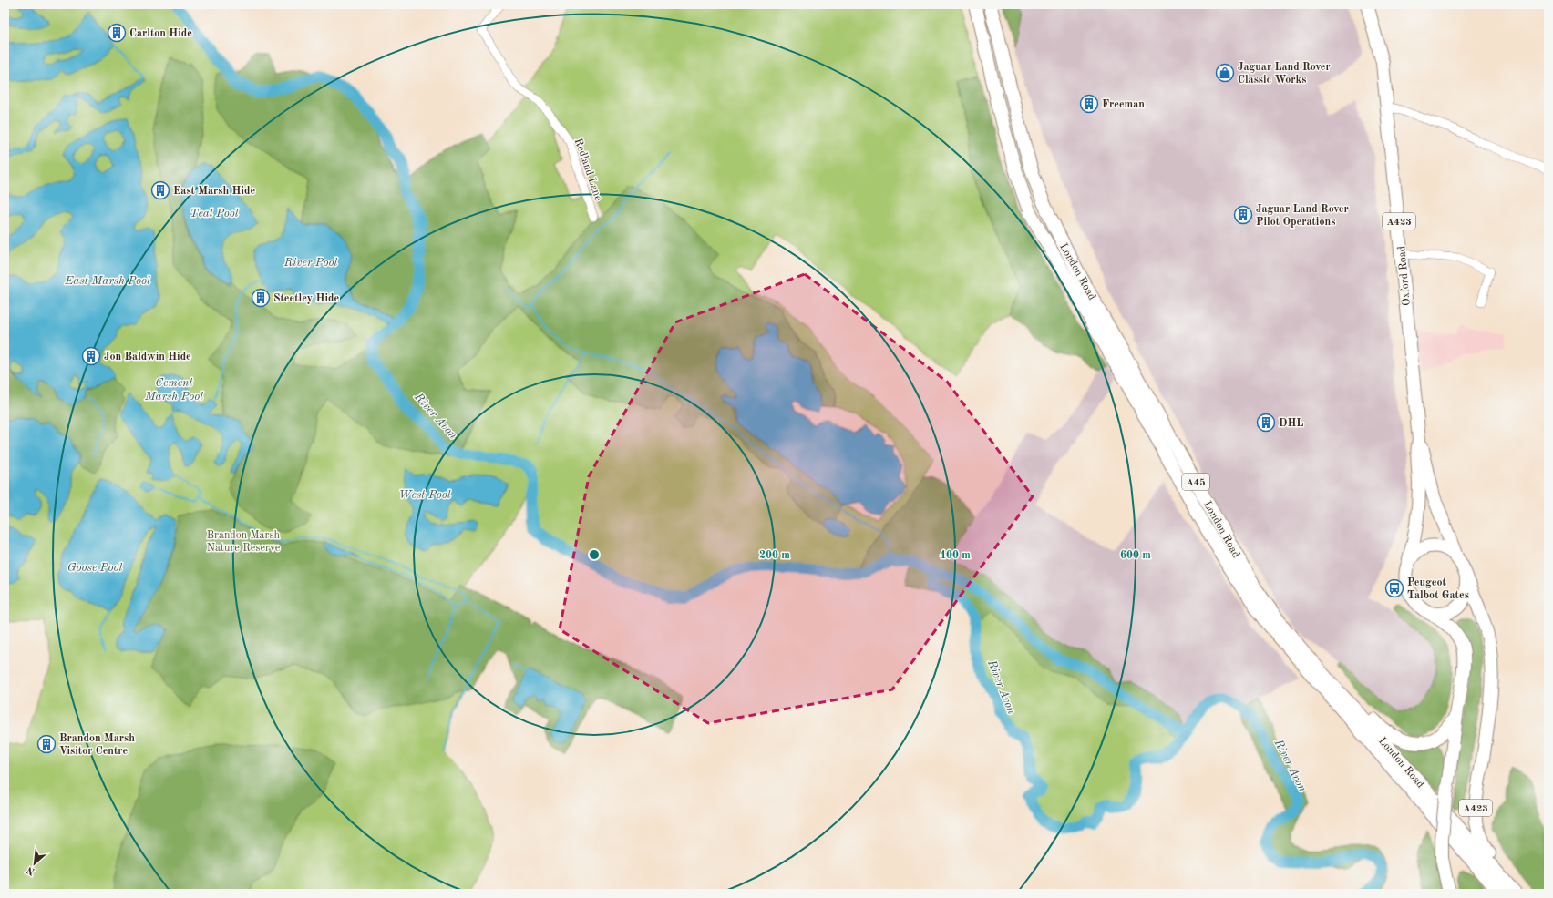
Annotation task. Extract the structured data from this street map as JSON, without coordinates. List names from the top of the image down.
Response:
{
  "streets": {
    "highway": [
      "A423",
      "London Road",
      "Oxford Road",
      "A45"
    ],
    "street": ["Redland Lane"]
  },
  "crossings": [
    ["A423", "Oxford Road"]
  ],
  "water": [
    "Teal Pool",
    "River Pool",
    "East Marsh Pool",
    "Cement Marsh Pool",
    "River Avon",
    "West Pool",
    "Goose Pool"
  ],
  "parks": ["Brandon Marsh Nature Reserve"],
  "places": {
    "building": [
      "Carlton Hide",
      "Freeman",
      "East Marsh Hide",
      "Jaguar Land Rover Pilot Operations",
      "Steetley Hide",
      "Jon Baldwin Hide",
      "DHL",
      "Brandon Marsh Visitor Centre"
    ],
    "shop": ["Jaguar Land Rover Classic Works"],
    "bus stop": ["Peugeot Talbot Gates"]
  },
  "north": "bottom left",
  "rings": ["200 m", "400 m", "600 m"]
}
